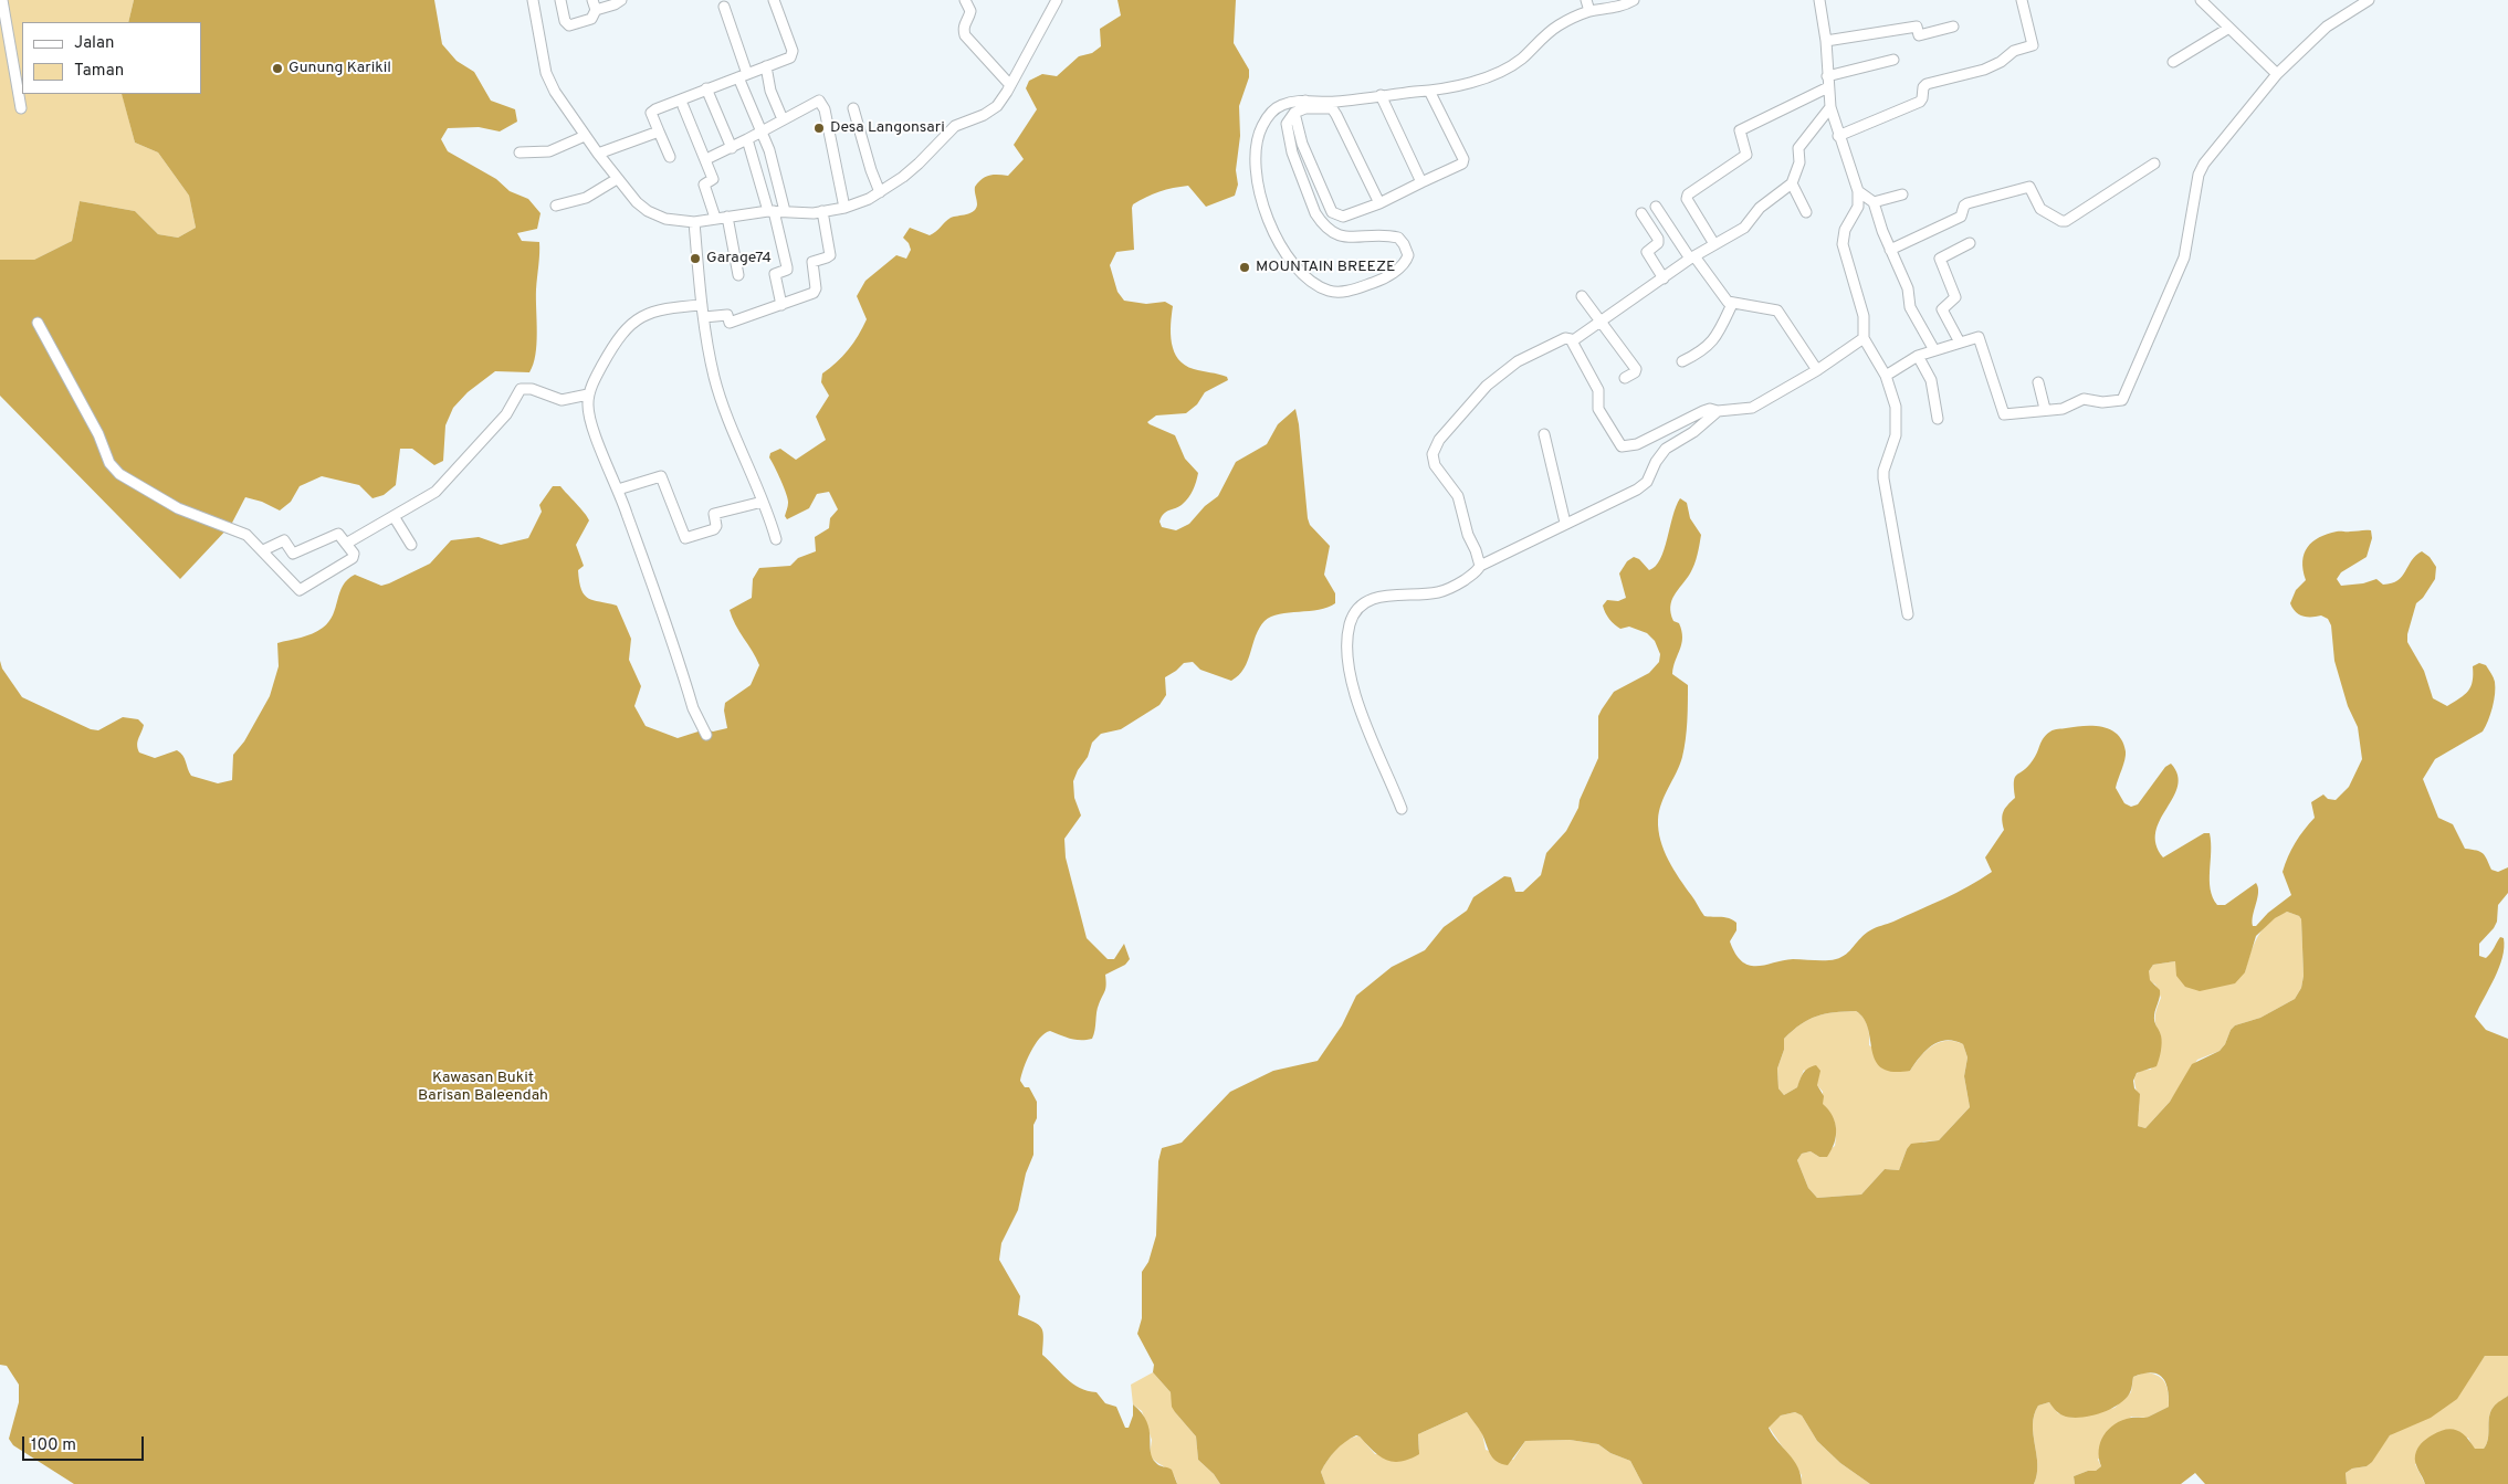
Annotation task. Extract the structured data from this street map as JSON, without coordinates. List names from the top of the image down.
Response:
{
  "parks": ["Kawasan Bukit Barisan Baleendah"],
  "places": [
    "Gunung Karikil",
    "Desa Langonsari",
    "Garage74",
    "MOUNTAIN BREEZE"
  ],
  "legend": ["Jalan", "Taman"],
  "scale_bar": "100 m"
}
